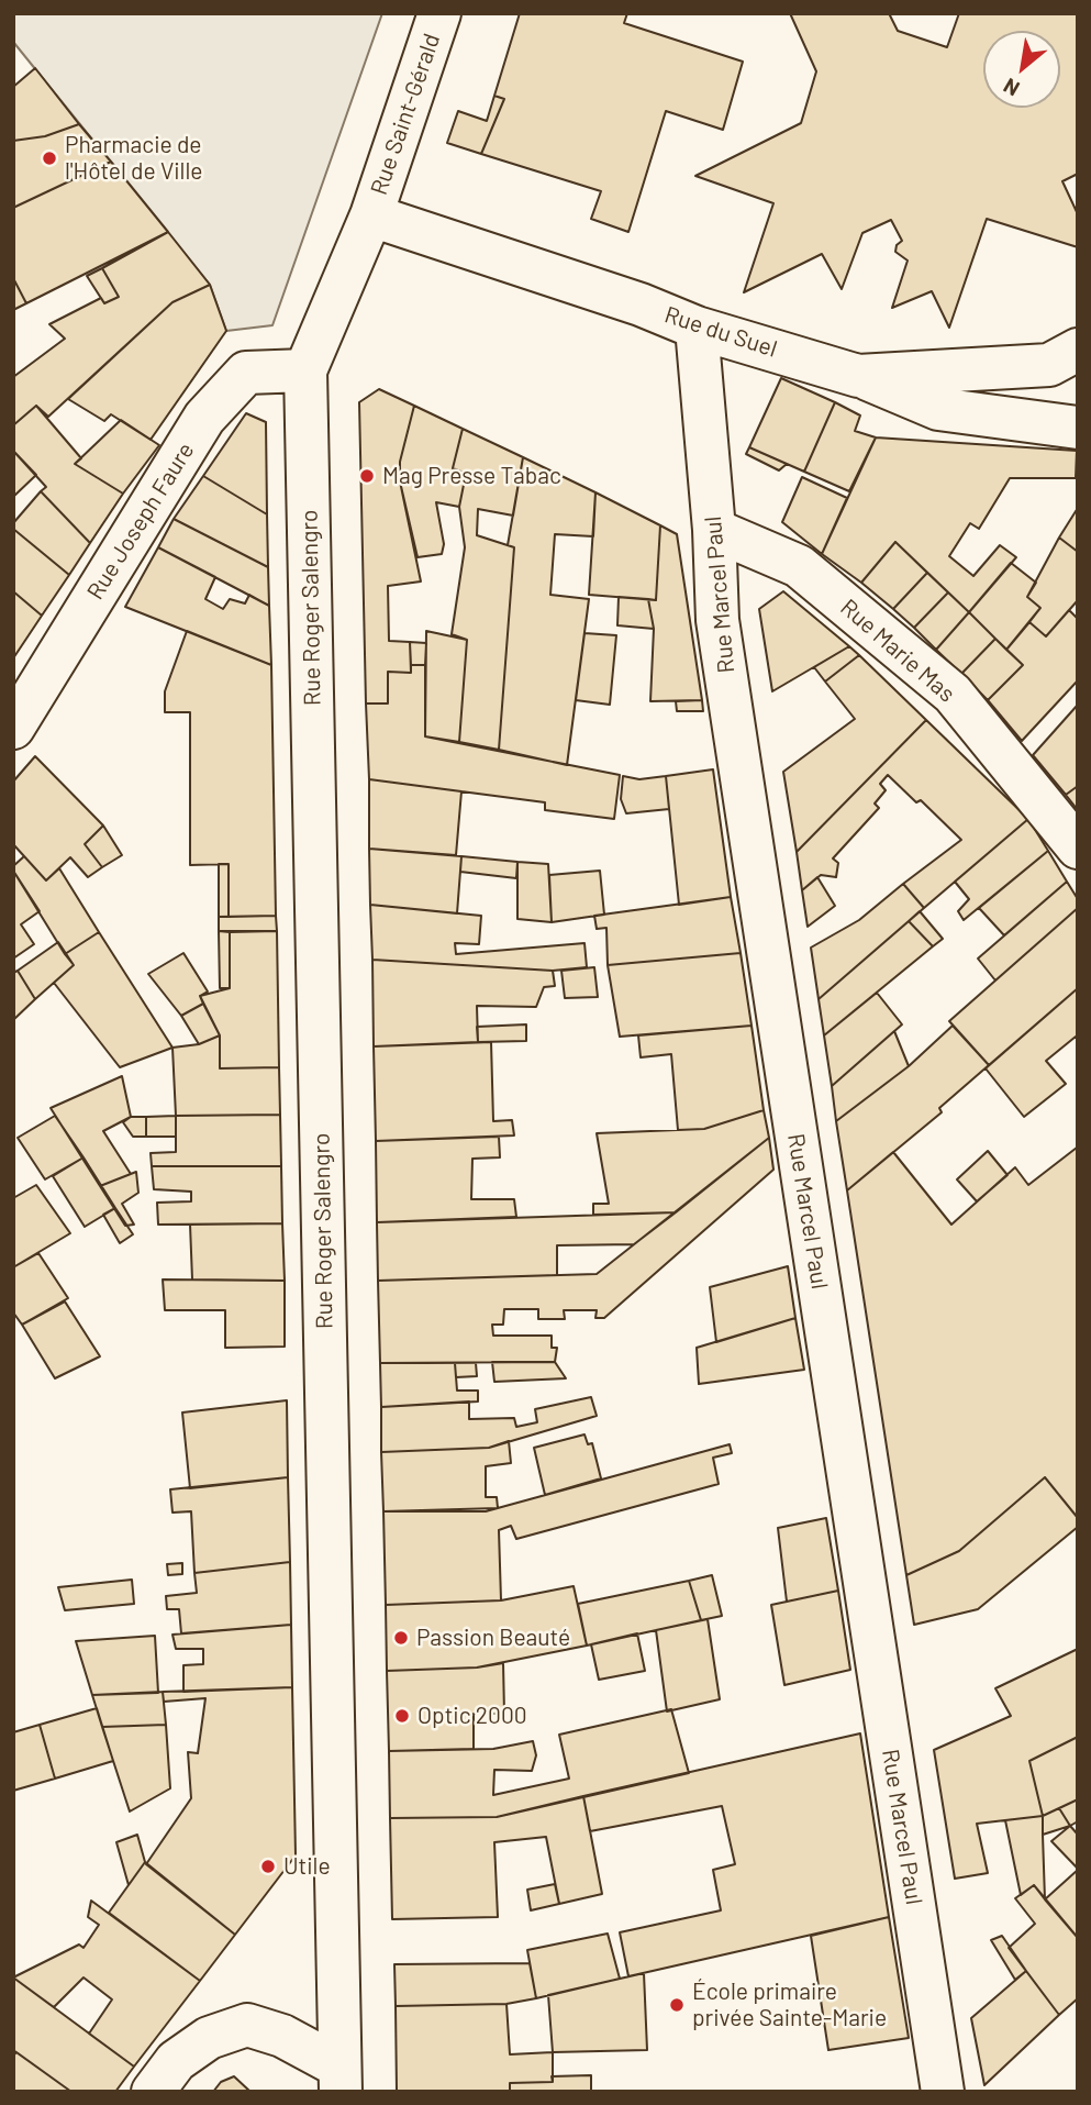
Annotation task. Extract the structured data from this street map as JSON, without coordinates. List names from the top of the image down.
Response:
{
  "streets": {
    "street": [
      "Rue Saint-Gérald",
      "Rue du Suel",
      "Rue Joseph Faure",
      "Rue Marcel Paul",
      "Rue Roger Salengro",
      "Rue Marie Mas"
    ]
  },
  "crossings": [
    ["Rue Saint-Gérald", "Rue du Suel"],
    ["Rue Saint-Gérald", "Rue Joseph Faure"],
    ["Rue Saint-Gérald", "Rue Roger Salengro"],
    ["Rue du Suel", "Rue Marcel Paul"],
    ["Rue Joseph Faure", "Rue Roger Salengro"],
    ["Rue Marcel Paul", "Rue Marie Mas"]
  ],
  "places": [
    "Pharmacie de l'Hôtel de Ville",
    "Mag Presse Tabac",
    "Passion Beauté",
    "Optic 2000",
    "Utile",
    "École primaire privée Sainte-Marie"
  ],
  "north": "bottom left"
}
